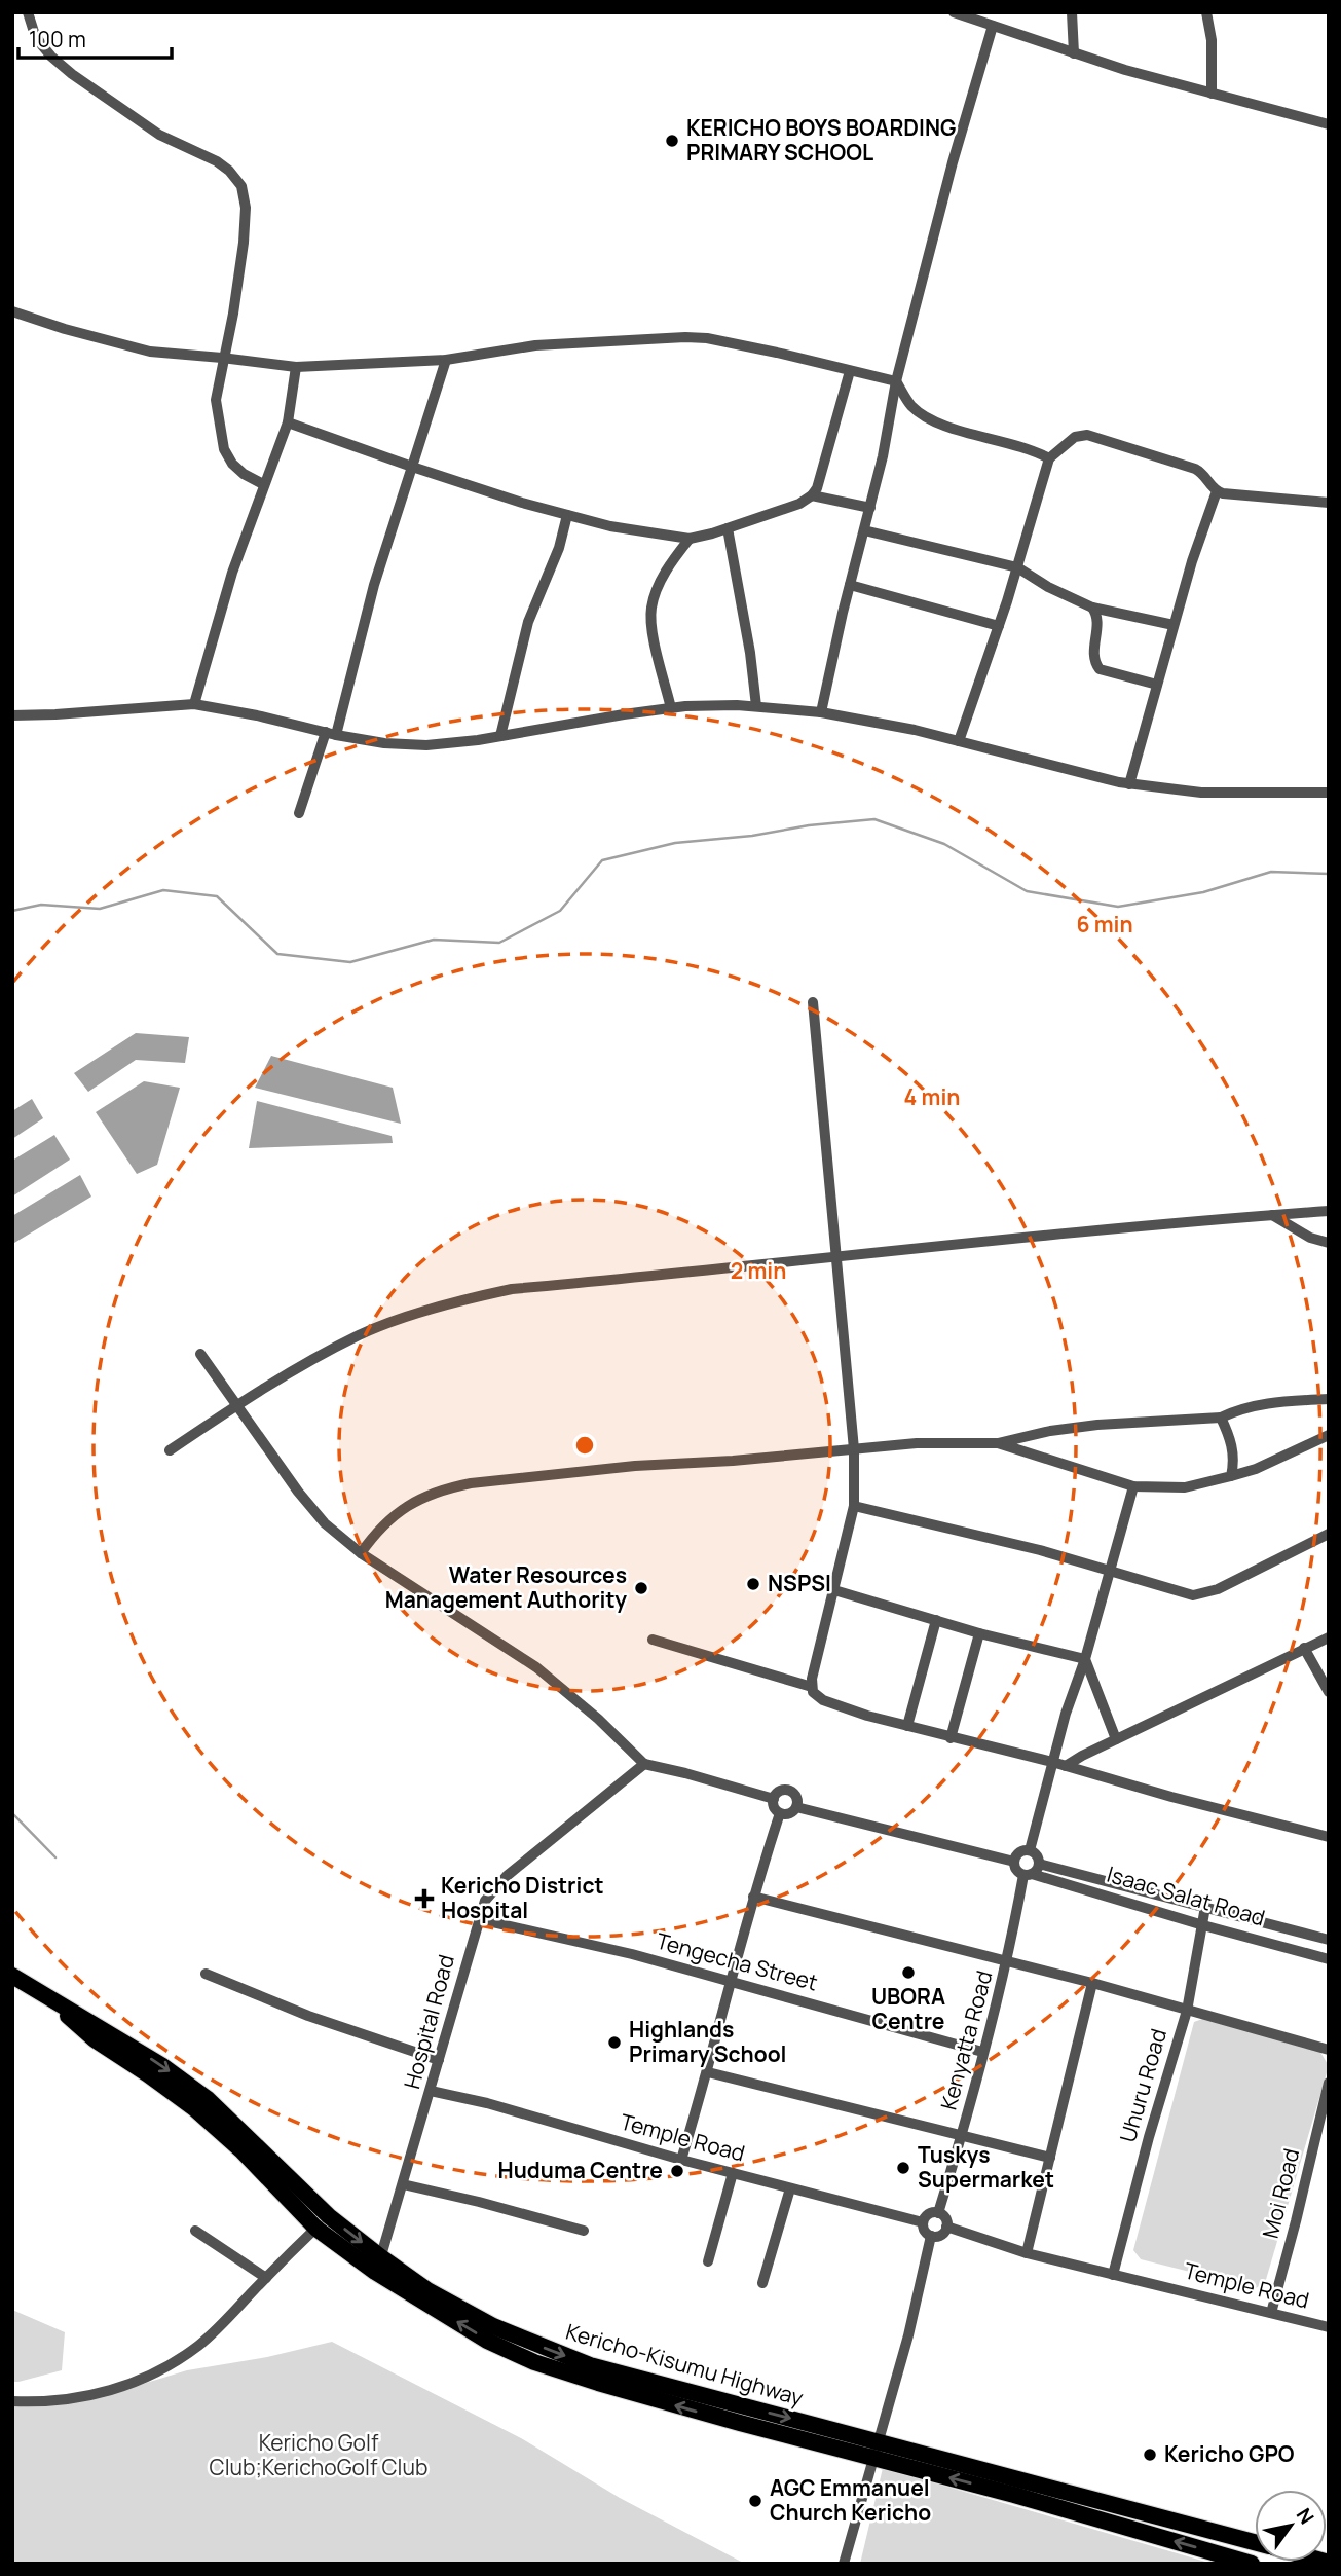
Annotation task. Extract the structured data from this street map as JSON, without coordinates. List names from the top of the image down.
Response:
{
  "streets": {
    "highway": ["Kericho-Kisumu Highway"],
    "street": [
      "Isaac Salat Road",
      "Tengecha Street",
      "Hospital Road",
      "Kenyatta Road",
      "Uhuru Road",
      "Temple Road",
      "Moi Road"
    ]
  },
  "crossings": [
    ["Isaac Salat Road", "Kenyatta Road"],
    ["Isaac Salat Road", "Uhuru Road"],
    ["Tengecha Street", "Hospital Road"],
    ["Tengecha Street", "Kenyatta Road"],
    ["Hospital Road", "Temple Road"],
    ["Hospital Road", "Kericho-Kisumu Highway"],
    ["Kenyatta Road", "Temple Road"],
    ["Uhuru Road", "Temple Road"],
    ["Temple Road", "Moi Road"]
  ],
  "parks": ["Kericho Golf Club;KerichoGolf Club"],
  "places": {
    "other": [
      "KERICHO BOYS BOARDING PRIMARY SCHOOL",
      "NSPSI",
      "Water Resources Management Authority",
      "UBORA Centre",
      "Highlands Primary School",
      "Tuskys Supermarket",
      "Huduma Centre",
      "Kericho GPO",
      "AGC Emmanuel Church Kericho"
    ],
    "health": ["Kericho District Hospital"]
  },
  "scale_bar": "100 m",
  "north": "top right",
  "rings": ["6 min", "4 min", "2 min"]
}
